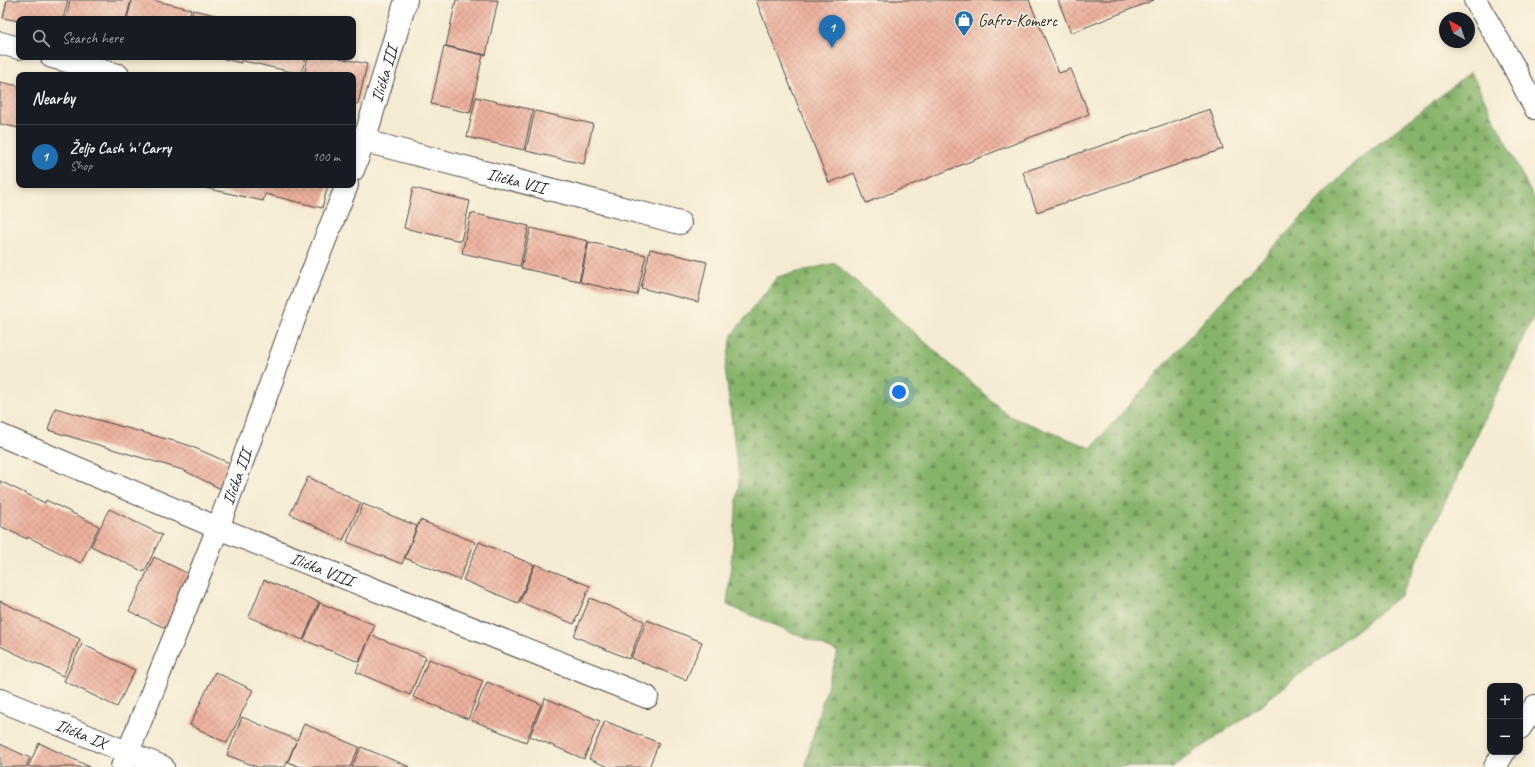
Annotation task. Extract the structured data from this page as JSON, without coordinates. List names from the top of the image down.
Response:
{
  "streets": {
    "street": [
      "Ilićka III",
      "Ilićka VII",
      "Ilićka VIII",
      "Ilićka IX"
    ]
  },
  "crossings": [
    ["Ilićka III", "Ilićka VII"],
    ["Ilićka III", "Ilićka VIII"],
    ["Ilićka III", "Ilićka IX"]
  ],
  "places": {
    "shop": ["Gafro-Komerc"]
  },
  "north": "top left",
  "page": {
    "pins": "1",
    "search": "Search here",
    "heading": "Nearby",
    "list": [
      {
        "mark": "1",
        "name": "Željo Cash 'n' Carry",
        "note": "Shop",
        "value": "100 m"
      }
    ],
    "map_buttons": ["+", "−"]
  }
}
